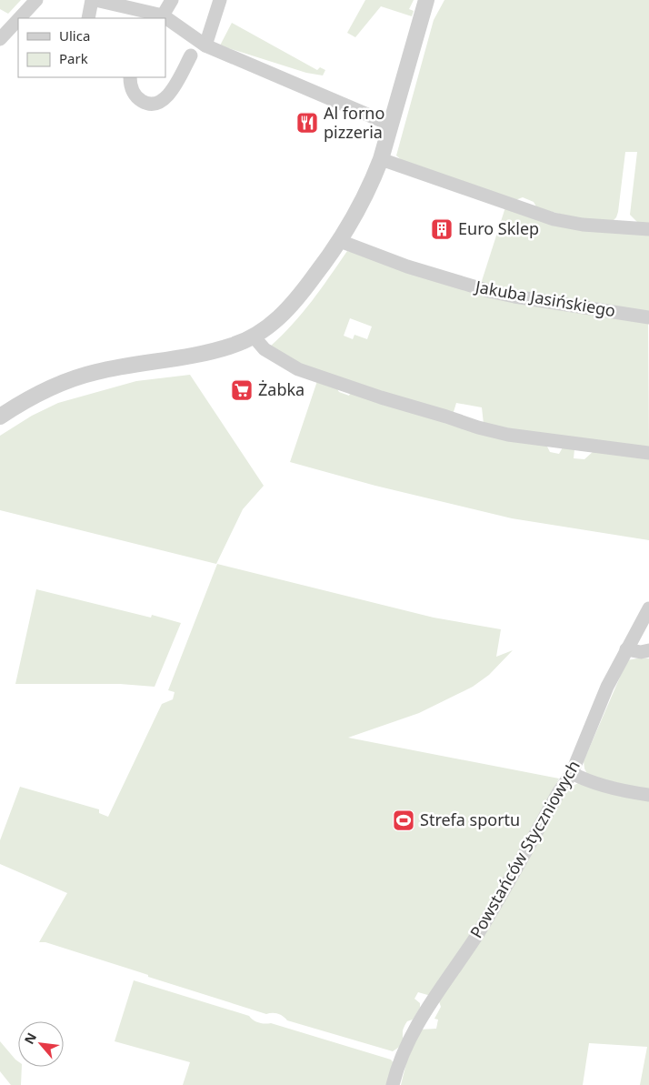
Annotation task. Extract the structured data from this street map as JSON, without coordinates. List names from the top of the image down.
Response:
{
  "streets": {
    "street": ["Jakuba Jasińskiego", "Powstańców Styczniowych"]
  },
  "places": {
    "restaurant": ["Al forno pizzeria"],
    "building": ["Euro Sklep"],
    "supermarket": ["Żabka"],
    "sports": ["Strefa sportu"]
  },
  "legend": ["Ulica", "Park"],
  "north": "top left"
}
